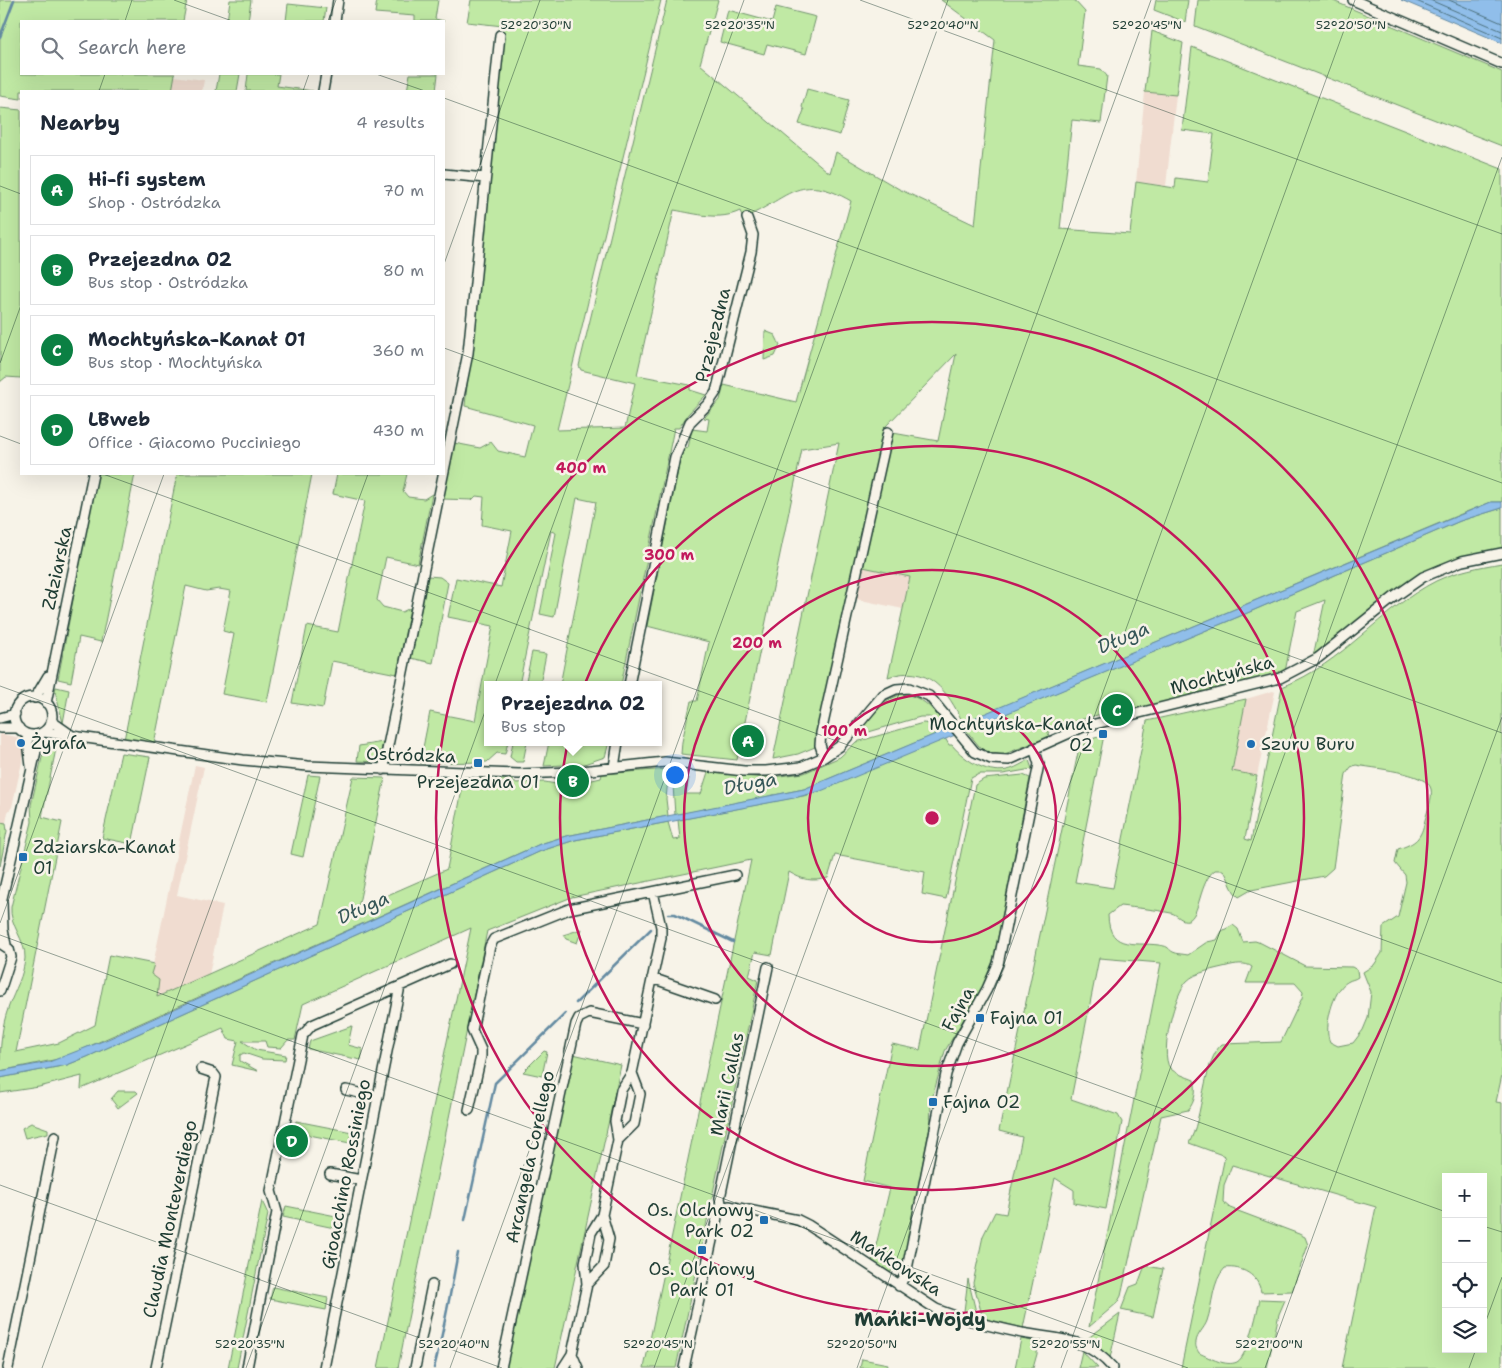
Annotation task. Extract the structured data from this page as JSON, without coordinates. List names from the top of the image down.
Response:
{
  "streets": {
    "street": [
      "Przejezdna",
      "Zdziarska",
      "Mochtyńska",
      "Ostródzka",
      "Fajna",
      "Marii Callas",
      "Arcangela Corellego",
      "Gioacchino Rossiniego",
      "Claudia Monteverdiego",
      "Mańkowska"
    ]
  },
  "crossings": [
    ["Zdziarska", "Ostródzka"],
    ["Mochtyńska", "Ostródzka"],
    ["Mochtyńska", "Fajna"],
    ["Fajna", "Mańkowska"],
    ["Marii Callas", "Mańkowska"]
  ],
  "districts": ["Mańki-Wojdy"],
  "water": ["Długa"],
  "places": {
    "transit": [
      "Mochtyńska-Kanał 02",
      "Przejezdna 01",
      "Zdziarska-Kanał 01",
      "Fajna 01",
      "Fajna 02",
      "Os. Olchowy Park 02",
      "Os. Olchowy Park 01"
    ],
    "other": ["Żyrafa", "Szuru Buru"]
  },
  "page": {
    "search": "Search here",
    "heading": ["Nearby", "4 results"],
    "list": [
      {
        "mark": "A",
        "name": "Hi-fi system",
        "note": "Shop · Ostródzka",
        "value": "70 m"
      },
      {
        "mark": "B",
        "name": "Przejezdna 02",
        "note": "Bus stop · Ostródzka",
        "value": "80 m"
      },
      {
        "mark": "C",
        "name": "Mochtyńska-Kanał 01",
        "note": "Bus stop · Mochtyńska",
        "value": "360 m"
      },
      {
        "mark": "D",
        "name": "LBweb",
        "note": "Office · Giacomo Pucciniego",
        "value": "430 m"
      }
    ],
    "popup": ["Przejezdna 02", "Bus stop"],
    "pins": [
      "C",
      "A",
      "B",
      "D"
    ],
    "map_buttons": ["+", "−"]
  },
  "coordinates": [
    "52°20'30\"N",
    "52°20'35\"N",
    "52°20'40\"N",
    "52°20'45\"N",
    "52°20'50\"N",
    "52°20'55\"N",
    "52°21'00\"N"
  ],
  "rings": [
    "400 m",
    "300 m",
    "200 m",
    "100 m"
  ]
}
